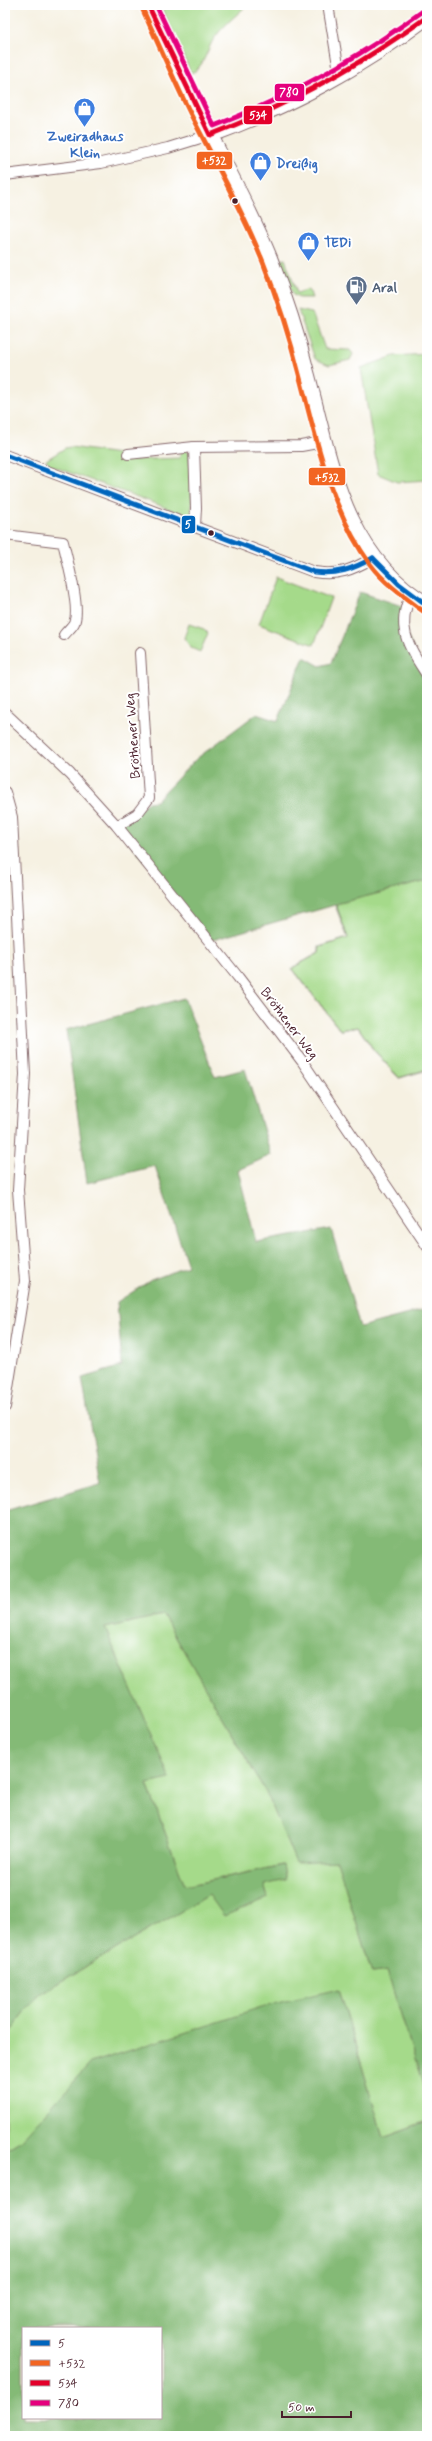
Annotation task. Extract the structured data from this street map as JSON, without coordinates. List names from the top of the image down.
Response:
{
  "streets": {
    "street": ["Bröthener Weg"]
  },
  "places": {
    "shop": ["Zweiradhaus Klein", "Dreißig", "TEDi"],
    "fuel station": ["Aral"]
  },
  "lines": [
    "transit line 534",
    "transit line 780",
    "transit line +532",
    "transit line 5"
  ],
  "legend": [
    "5",
    "+532",
    "534",
    "780"
  ],
  "scale_bar": "50 m"
}
